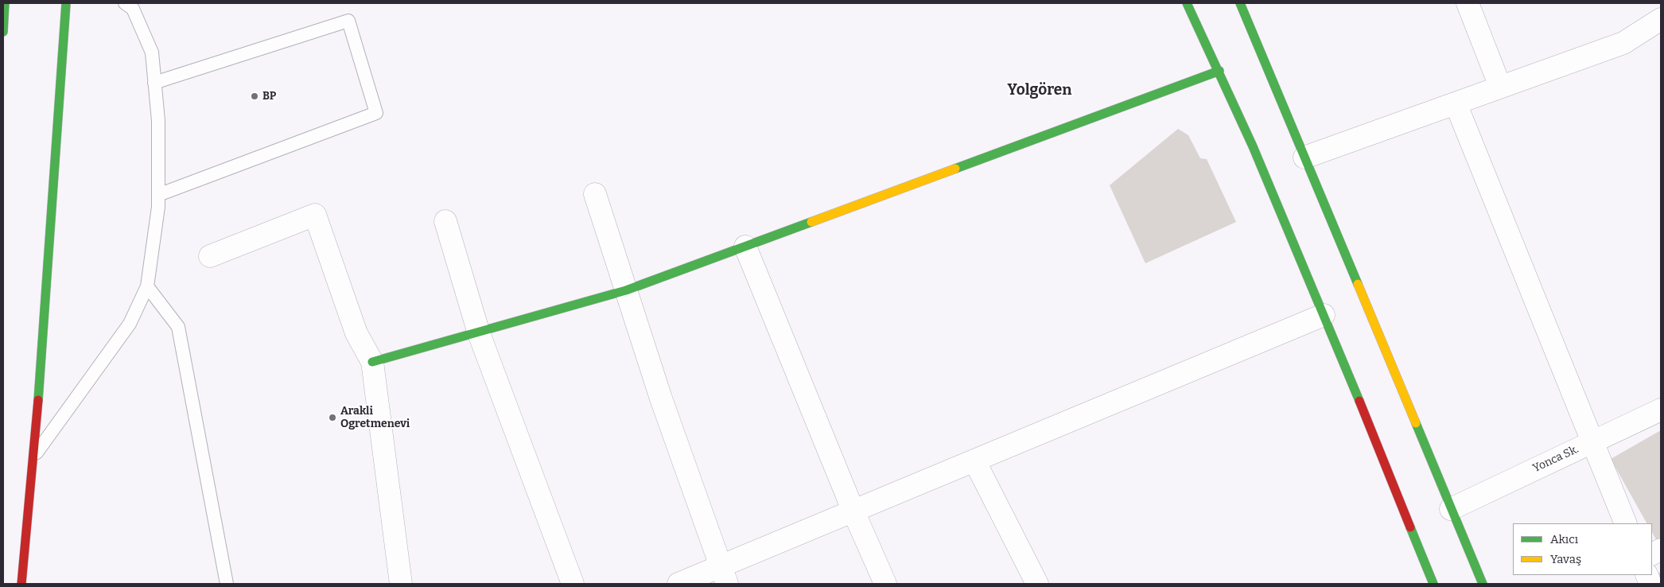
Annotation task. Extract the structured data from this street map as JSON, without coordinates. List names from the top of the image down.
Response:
{
  "streets": {
    "street": ["Yonca Sk."]
  },
  "districts": ["Yolgören"],
  "places": ["BP", "Arakli Ogretmenevi"],
  "legend": ["Akıcı", "Yavaş"]
}
